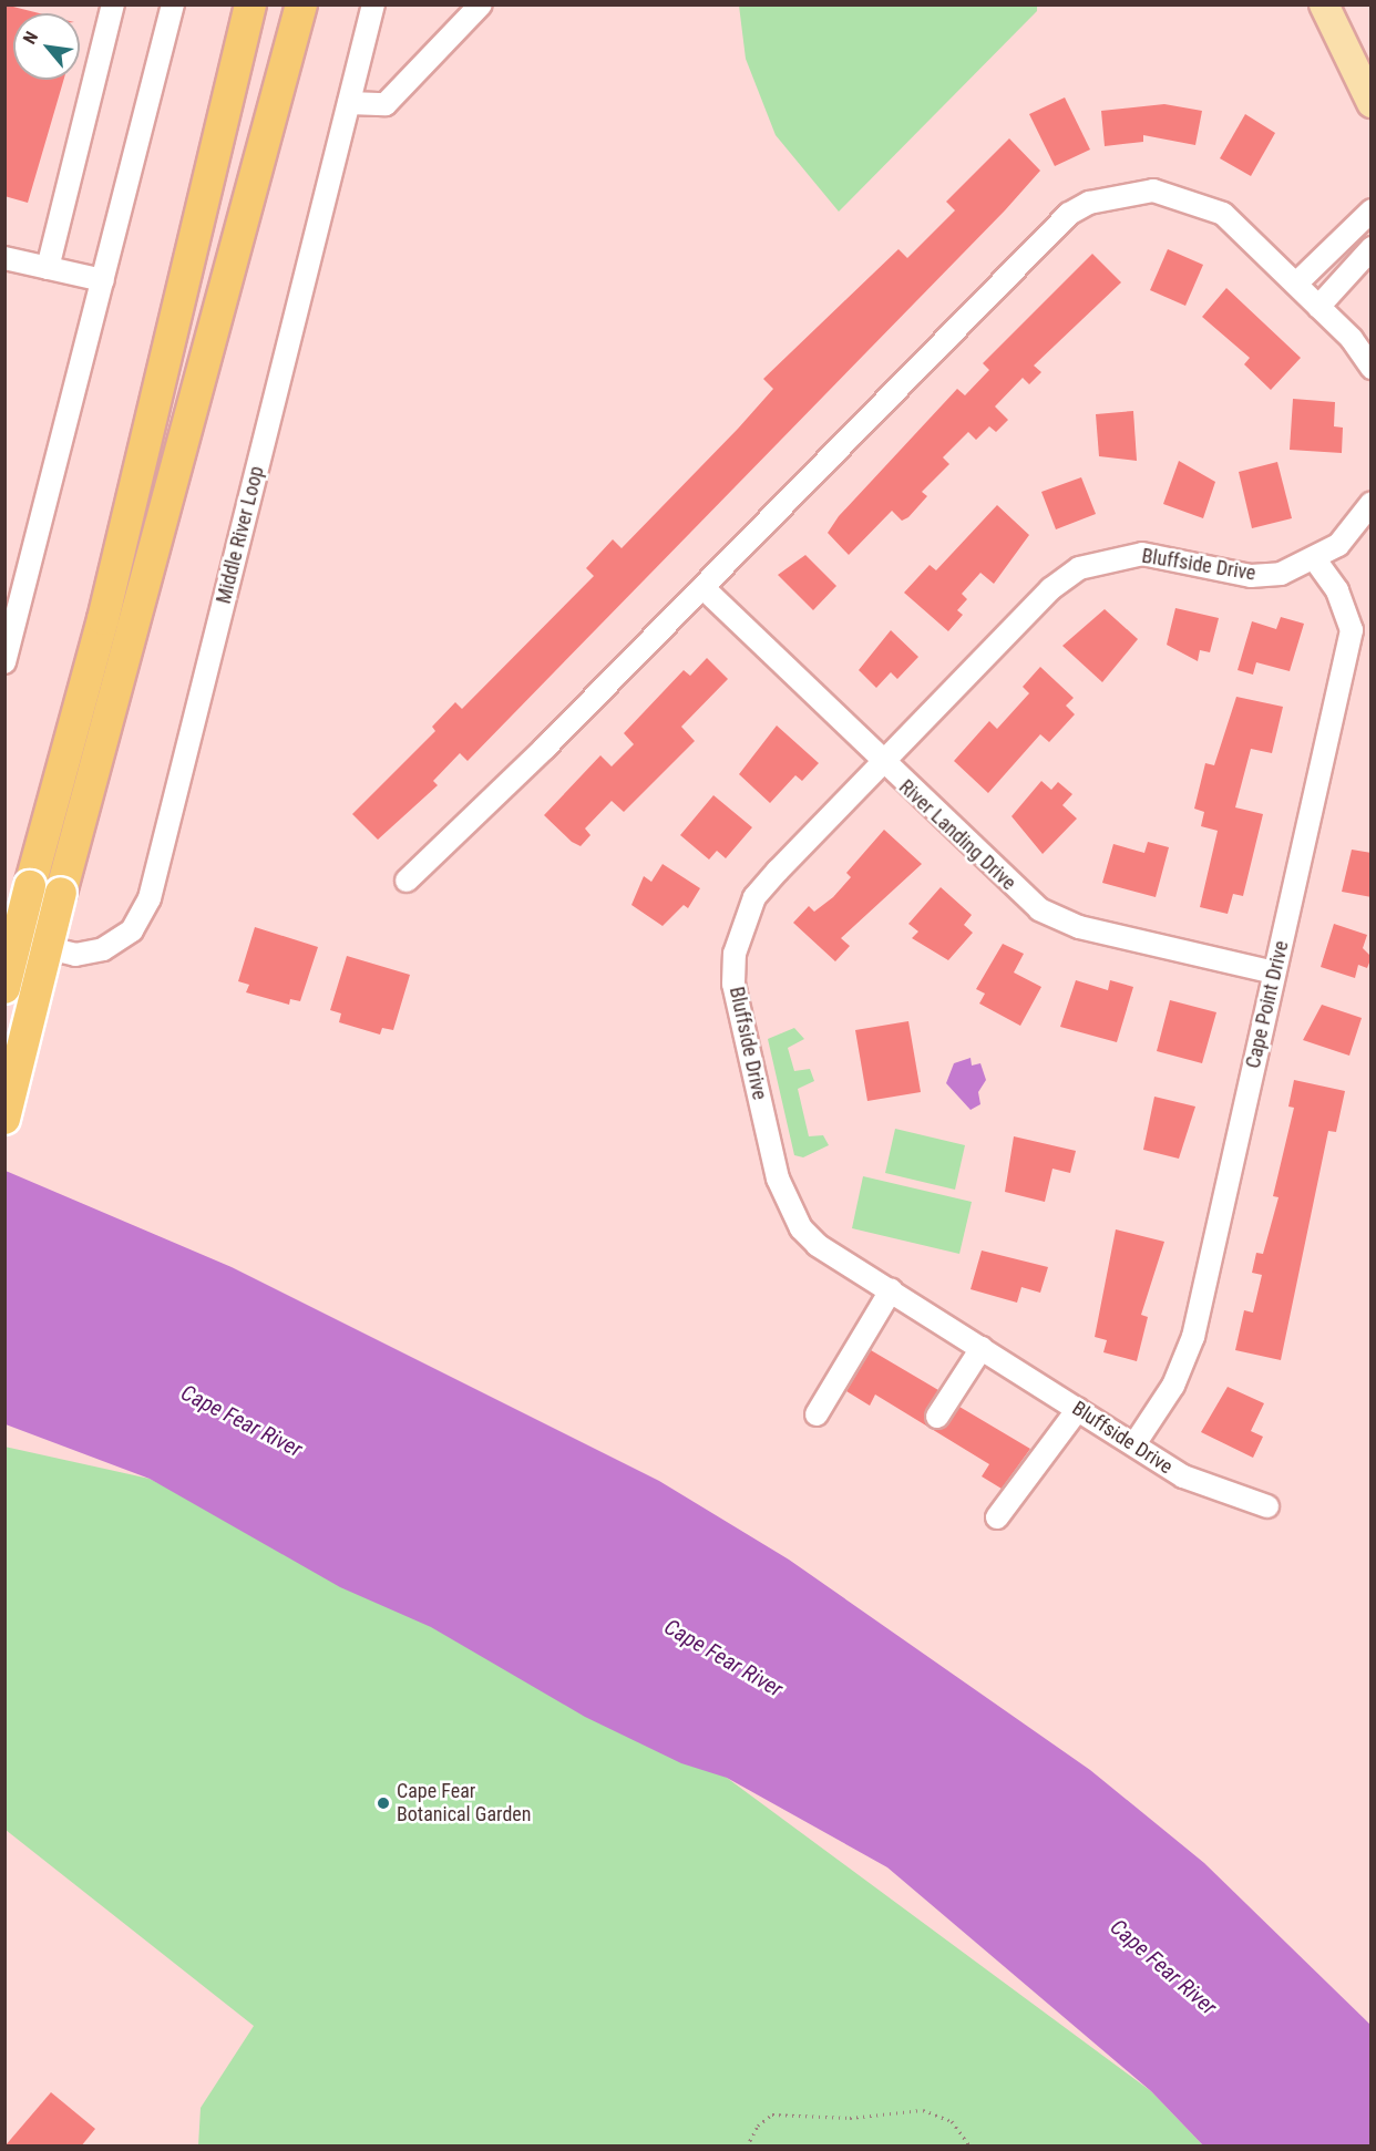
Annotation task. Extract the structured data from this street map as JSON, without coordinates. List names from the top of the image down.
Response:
{
  "streets": {
    "street": [
      "Middle River Loop",
      "Bluffside Drive",
      "River Landing Drive",
      "Cape Point Drive"
    ]
  },
  "crossings": [
    ["Bluffside Drive", "River Landing Drive"],
    ["Bluffside Drive", "Cape Point Drive"],
    ["River Landing Drive", "Cape Point Drive"]
  ],
  "water": ["Cape Fear River"],
  "places": ["Cape Fear Botanical Garden"],
  "north": "top left"
}
